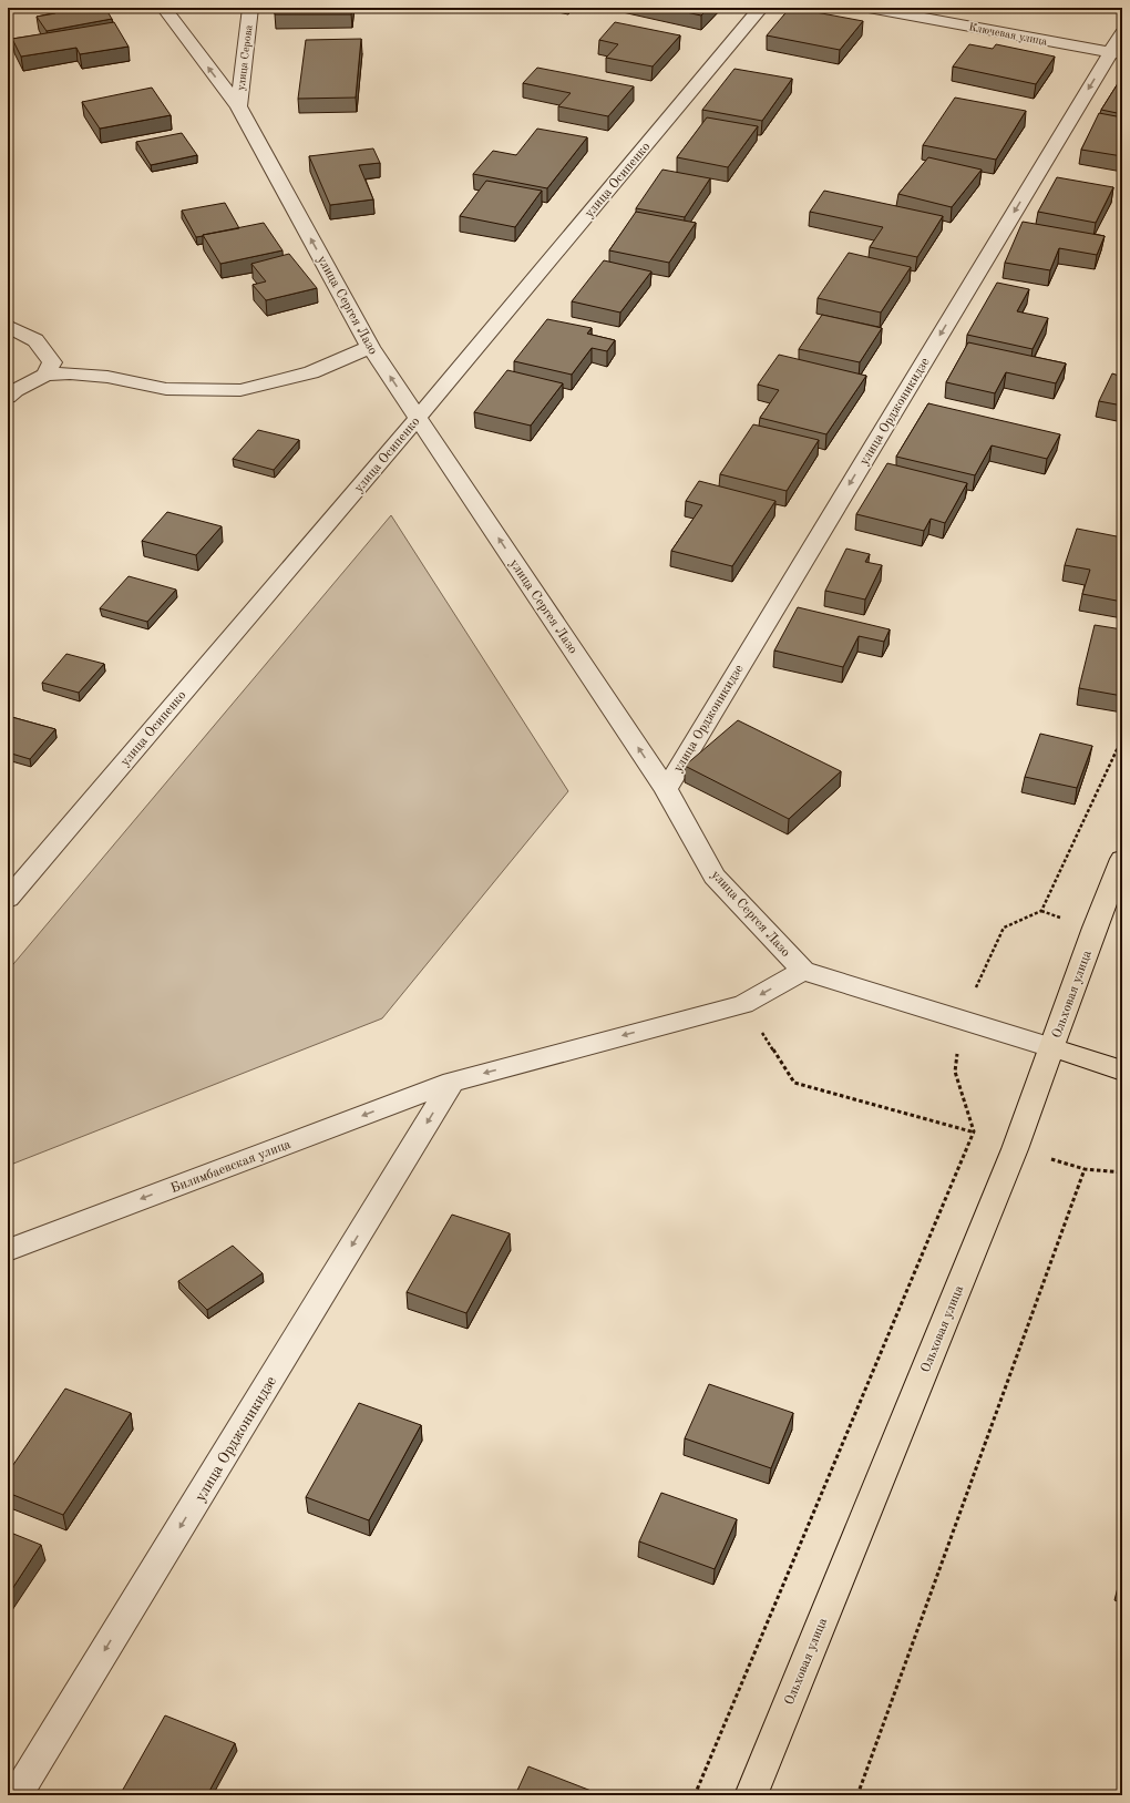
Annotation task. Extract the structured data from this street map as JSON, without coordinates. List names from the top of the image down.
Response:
{
  "streets": {
    "main road": ["Ольховая улица"],
    "street": [
      "Ключевая улица",
      "улица Серова",
      "улица Осипенко",
      "улица Сергея Лазо",
      "улица Орджоникидзе",
      "Билимбаевская улица"
    ]
  },
  "crossings": [
    ["Ключевая улица", "улица Орджоникидзе"],
    ["улица Серова", "улица Сергея Лазо"],
    ["улица Осипенко", "улица Сергея Лазо"],
    ["улица Сергея Лазо", "улица Орджоникидзе"],
    ["улица Сергея Лазо", "Ольховая улица"],
    ["улица Сергея Лазо", "Билимбаевская улица"],
    ["улица Орджоникидзе", "Билимбаевская улица"]
  ],
  "one_way": ["улица Сергея Лазо", "улица Орджоникидзе", "Билимбаевская улица"]
}
